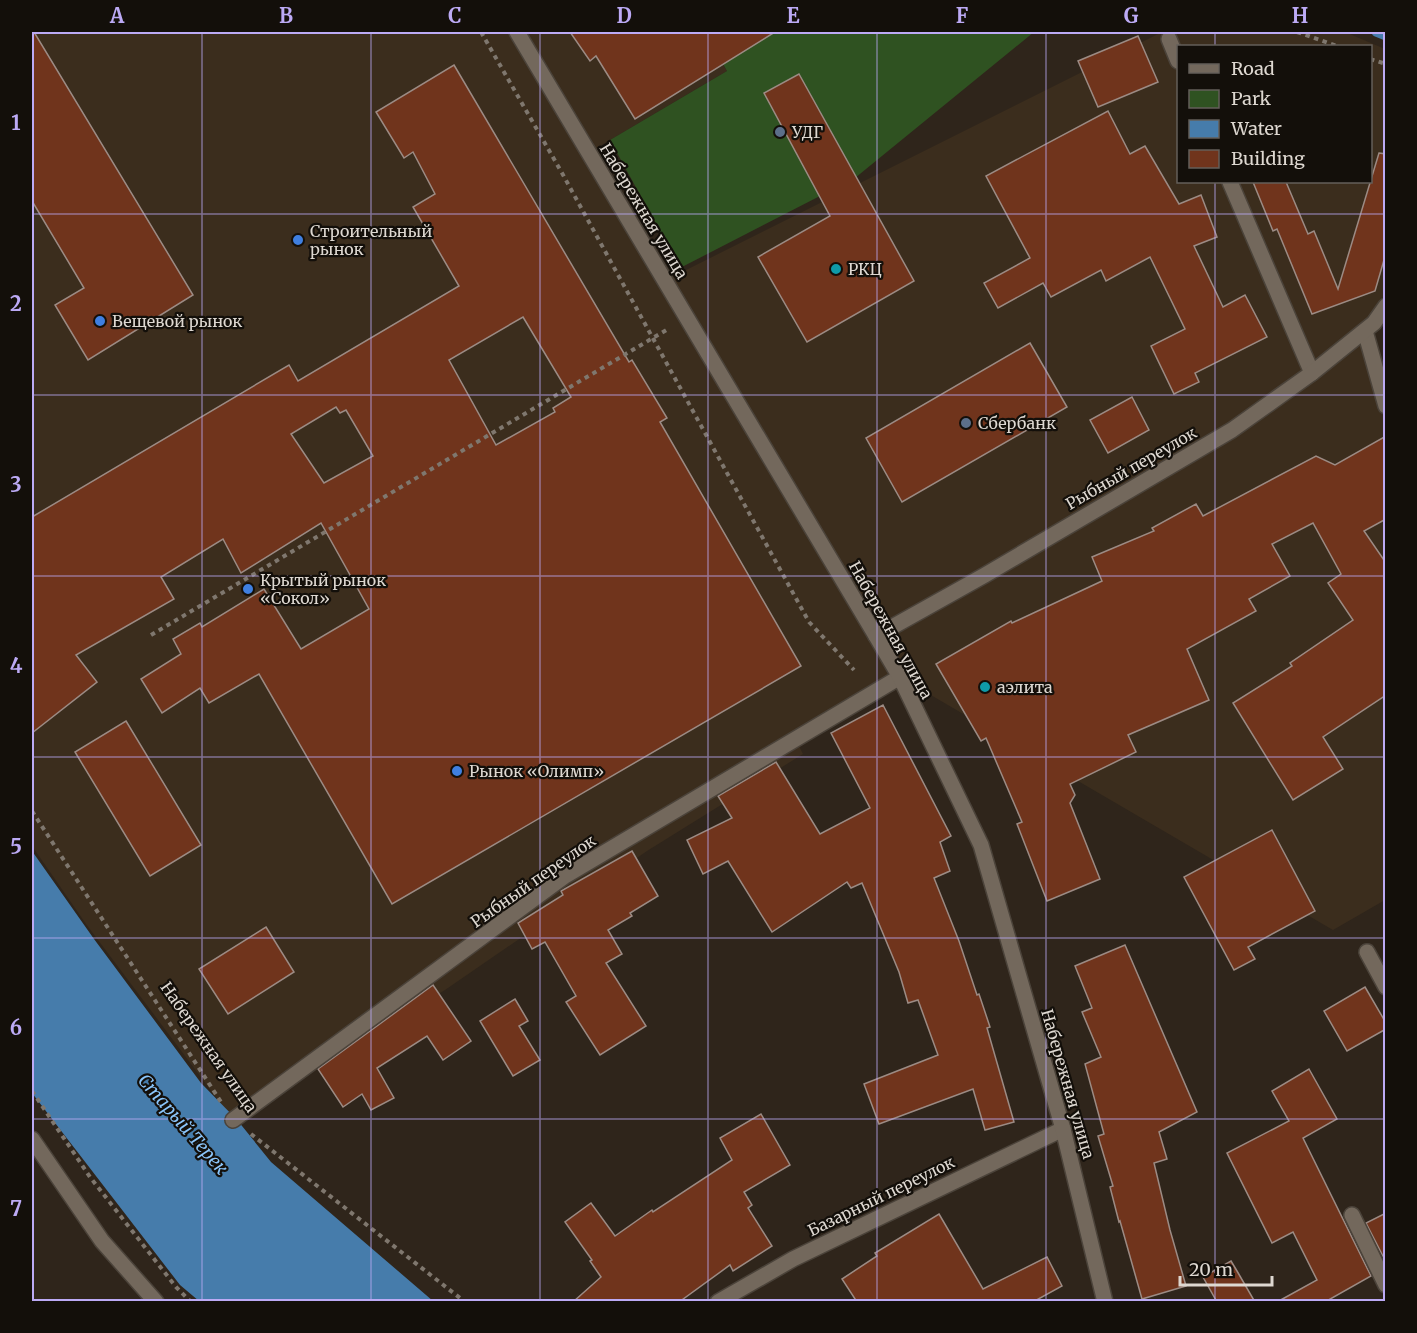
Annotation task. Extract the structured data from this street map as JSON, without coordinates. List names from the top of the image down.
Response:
{
  "streets": {
    "street": ["Набережная улица", "Рыбный переулок", "Базарный переулок"]
  },
  "crossings": [
    ["Набережная улица", "Рыбный переулок"],
    ["Набережная улица", "Базарный переулок"]
  ],
  "water": ["Старый Терек"],
  "places": [
    "УДГ",
    "Строительный рынок",
    "РКЦ",
    "Вещевой рынок",
    "Сбербанк",
    "Крытый рынок «Сокол»",
    "аэлита",
    "Рынок «Олимп»"
  ],
  "legend": [
    "Road",
    "Park",
    "Water",
    "Building"
  ],
  "scale_bar": "20 m",
  "grid": {
    "columns": [
      "A",
      "B",
      "C",
      "D",
      "E",
      "F",
      "G",
      "H"
    ],
    "rows": [
      "1",
      "2",
      "3",
      "4",
      "5",
      "6",
      "7"
    ]
  }
}
